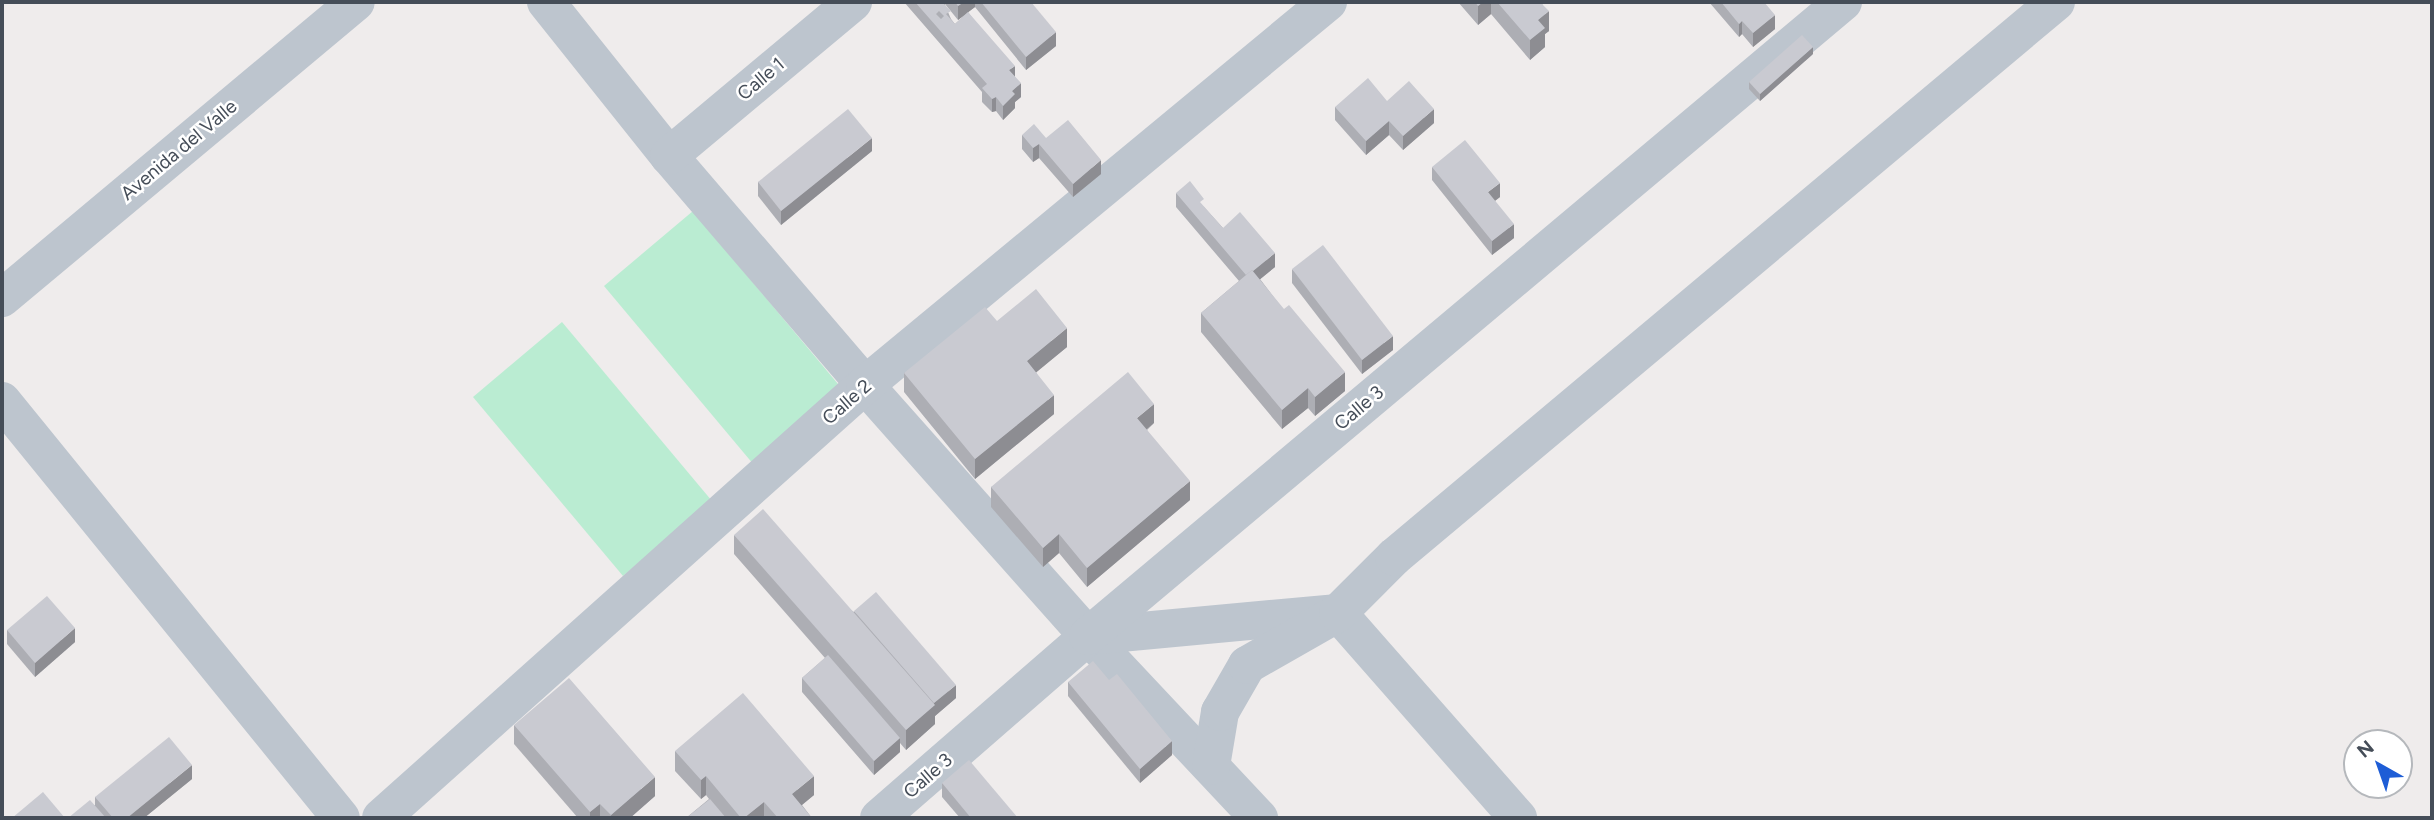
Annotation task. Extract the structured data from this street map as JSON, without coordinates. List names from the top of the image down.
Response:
{
  "streets": {
    "street": [
      "Calle 1",
      "Avenida del Valle",
      "Calle 2",
      "Calle 3"
    ]
  },
  "north": "top left"
}
